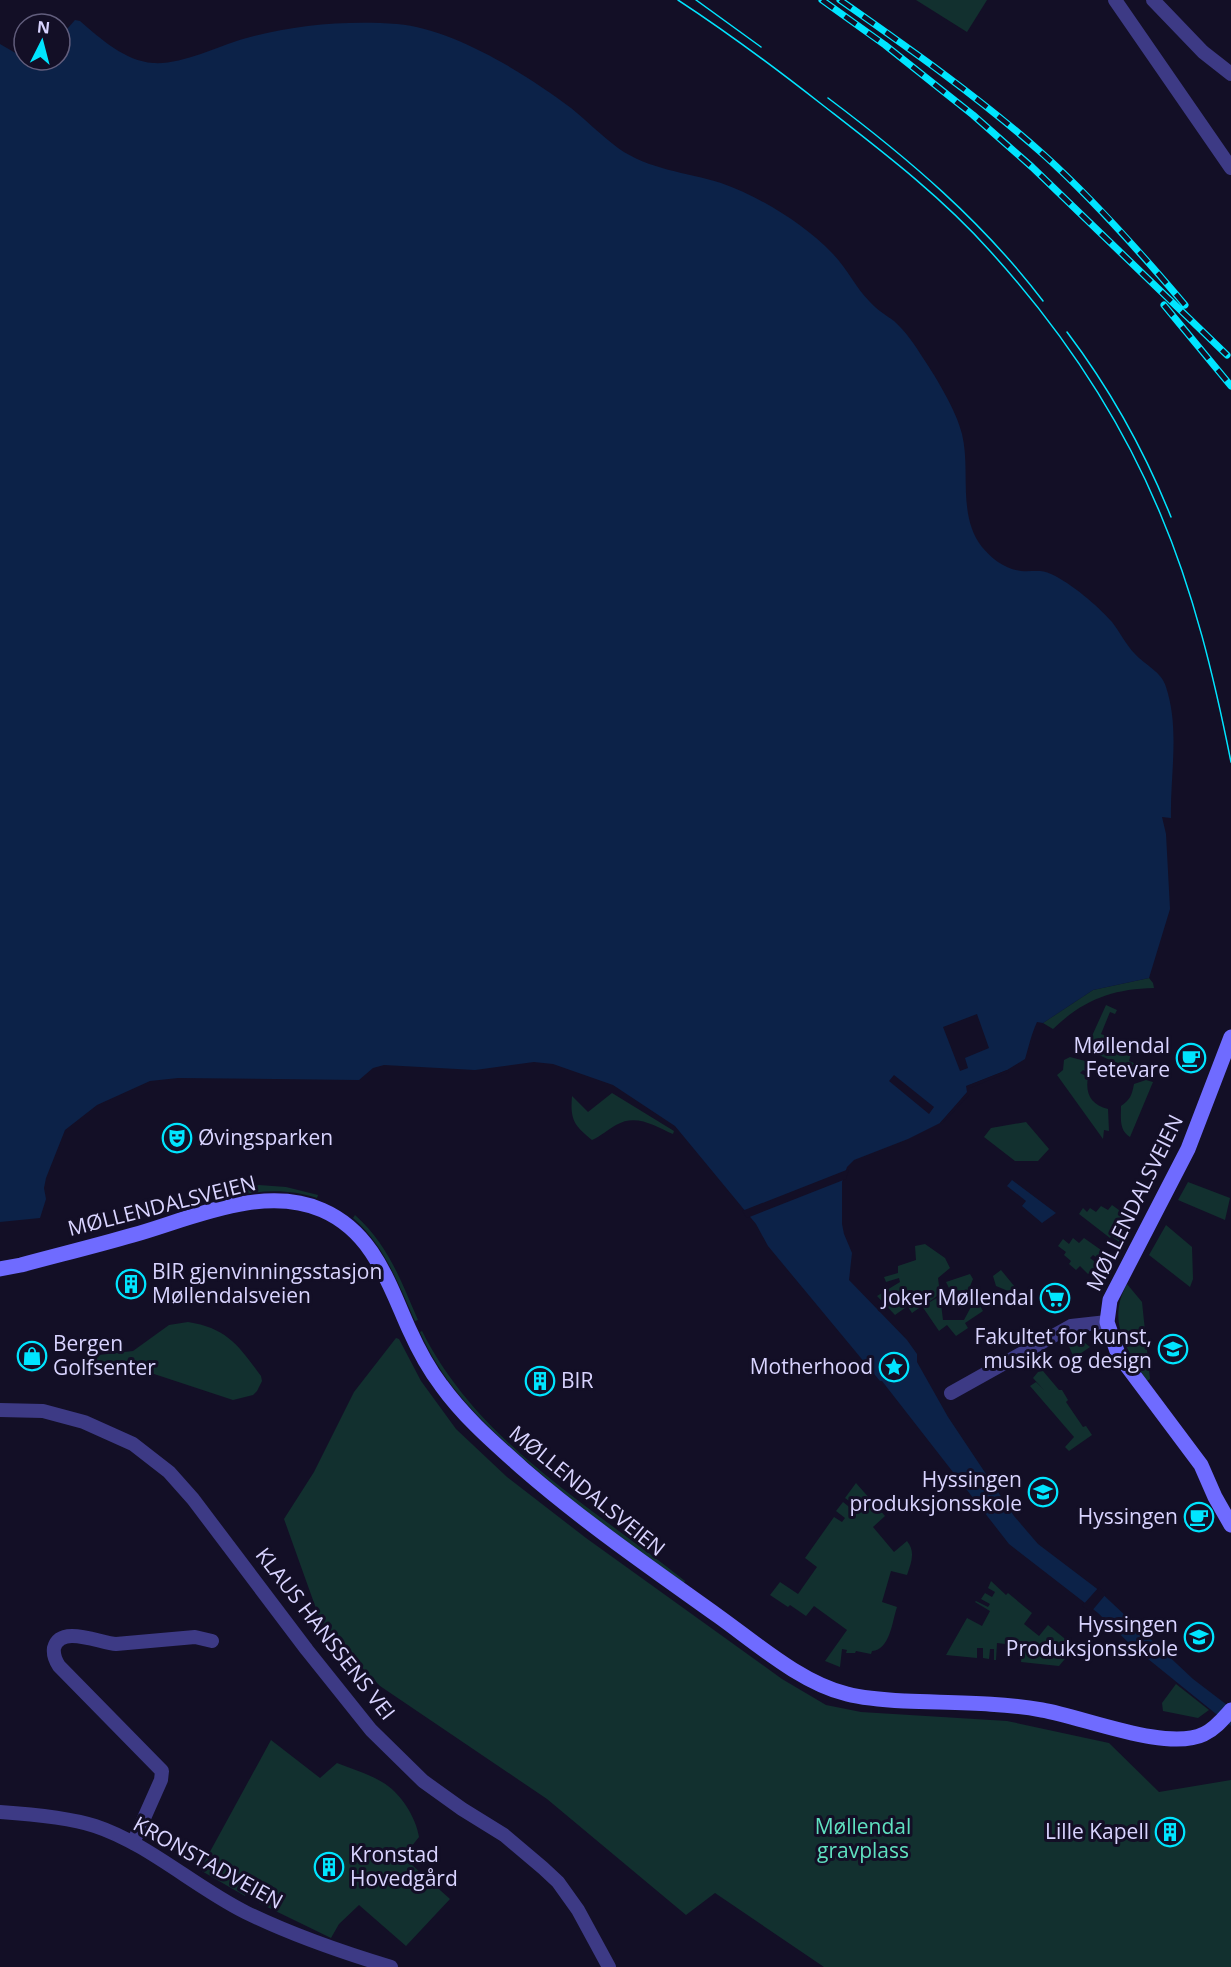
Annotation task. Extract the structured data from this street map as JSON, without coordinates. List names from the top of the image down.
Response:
{
  "streets": {
    "street": ["MØLLENDALSVEIEN", "KLAUS HANSSENS VEI", "KRONSTADVEIEN"]
  },
  "parks": ["Møllendal gravplass"],
  "places": {
    "cafe": ["Møllendal Fetevare", "Hyssingen"],
    "theatre": ["Øvingsparken"],
    "building": [
      "BIR gjenvinningsstasjon Møllendalsveien",
      "BIR",
      "Lille Kapell",
      "Kronstad Hovedgård"
    ],
    "supermarket": ["Joker Møllendal"],
    "school or university": ["Fakultet for kunst, musikk og design", "Hyssingen produksjonsskole", "Hyssingen Produksjonsskole"],
    "shop": ["Bergen Golfsenter"],
    "place": ["Motherhood"]
  },
  "north": "top"
}
